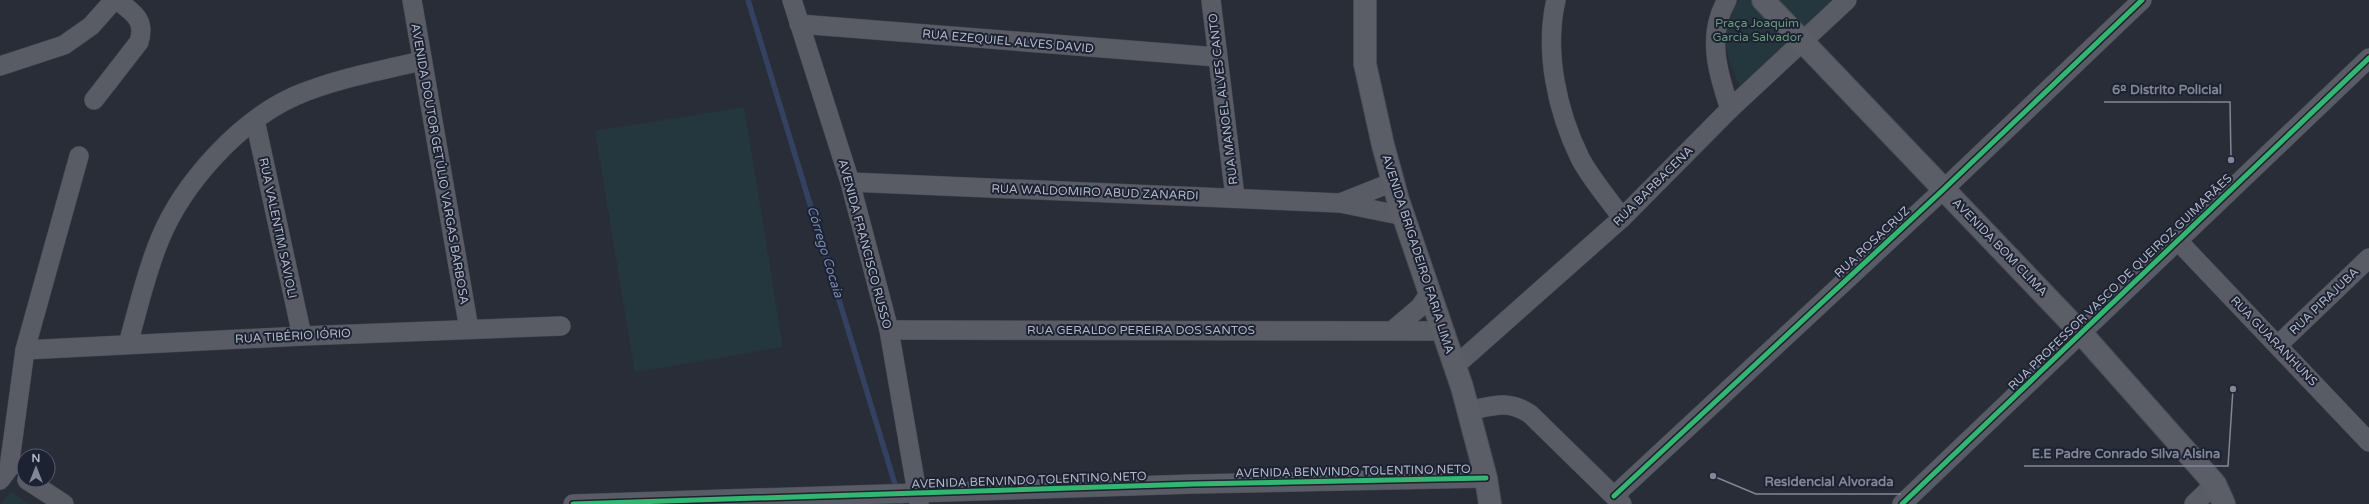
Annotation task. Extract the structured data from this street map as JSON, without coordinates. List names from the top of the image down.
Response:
{
  "streets": {
    "main road": ["AVENIDA BOM CLIMA", "AVENIDA BRIGADEIRO FARIA LIMA"],
    "street": [
      "RUA EZEQUIEL ALVES DAVID",
      "RUA MANOEL ALVES CANTO",
      "AVENIDA DOUTOR GETÚLIO VARGAS BARBOSA",
      "RUA BARBACENA",
      "RUA WALDOMIRO ABUD ZANARDI",
      "RUA VALENTIM SAVIOLI",
      "RUA ROSACRUZ",
      "AVENIDA FRANCISCO RUSSO",
      "RUA PROFESSOR VASCO DE QUEIROZ GUIMARÃES",
      "RUA PIRAJUBA",
      "RUA GERALDO PEREIRA DOS SANTOS",
      "RUA TIBÉRIO IÓRIO",
      "RUA GUARANHUNS",
      "AVENIDA BENVINDO TOLENTINO NETO"
    ]
  },
  "crossings": [
    ["RUA EZEQUIEL ALVES DAVID", "RUA MANOEL ALVES CANTO"],
    ["RUA EZEQUIEL ALVES DAVID", "AVENIDA FRANCISCO RUSSO"],
    ["RUA MANOEL ALVES CANTO", "RUA WALDOMIRO ABUD ZANARDI"],
    ["AVENIDA DOUTOR GETÚLIO VARGAS BARBOSA", "RUA TIBÉRIO IÓRIO"],
    ["RUA BARBACENA", "AVENIDA BOM CLIMA"],
    ["RUA BARBACENA", "AVENIDA BRIGADEIRO FARIA LIMA"],
    ["RUA WALDOMIRO ABUD ZANARDI", "AVENIDA FRANCISCO RUSSO"],
    ["RUA WALDOMIRO ABUD ZANARDI", "AVENIDA BRIGADEIRO FARIA LIMA"],
    ["RUA VALENTIM SAVIOLI", "RUA TIBÉRIO IÓRIO"],
    ["RUA ROSACRUZ", "AVENIDA BOM CLIMA"],
    ["AVENIDA FRANCISCO RUSSO", "RUA GERALDO PEREIRA DOS SANTOS"],
    ["AVENIDA FRANCISCO RUSSO", "AVENIDA BENVINDO TOLENTINO NETO"],
    ["AVENIDA BOM CLIMA", "RUA PROFESSOR VASCO DE QUEIROZ GUIMARÃES"],
    ["AVENIDA BRIGADEIRO FARIA LIMA", "RUA GERALDO PEREIRA DOS SANTOS"],
    ["AVENIDA BRIGADEIRO FARIA LIMA", "AVENIDA BENVINDO TOLENTINO NETO"],
    ["RUA PROFESSOR VASCO DE QUEIROZ GUIMARÃES", "RUA GUARANHUNS"],
    ["RUA PIRAJUBA", "RUA GUARANHUNS"]
  ],
  "water": ["Córrego Cocaia"],
  "parks": ["Praça Joaquim Garcia Salvador"],
  "places": ["6º Distrito Policial", "E.E Padre Conrado Silva Alsina", "Residencial Alvorada"],
  "north": "top"
}
